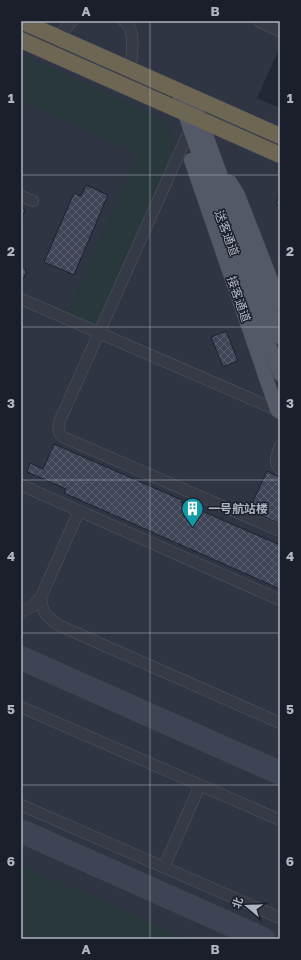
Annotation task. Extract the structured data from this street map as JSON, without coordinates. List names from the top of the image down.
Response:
{
  "streets": {
    "main road": ["送客通道", "接客通道"]
  },
  "crossings": [
    ["送客通道", "接客通道"]
  ],
  "places": {
    "building": ["一号航站楼"]
  },
  "north": "left",
  "grid": {
    "columns": ["A", "B"],
    "rows": [
      "1",
      "2",
      "3",
      "4",
      "5",
      "6"
    ]
  }
}
